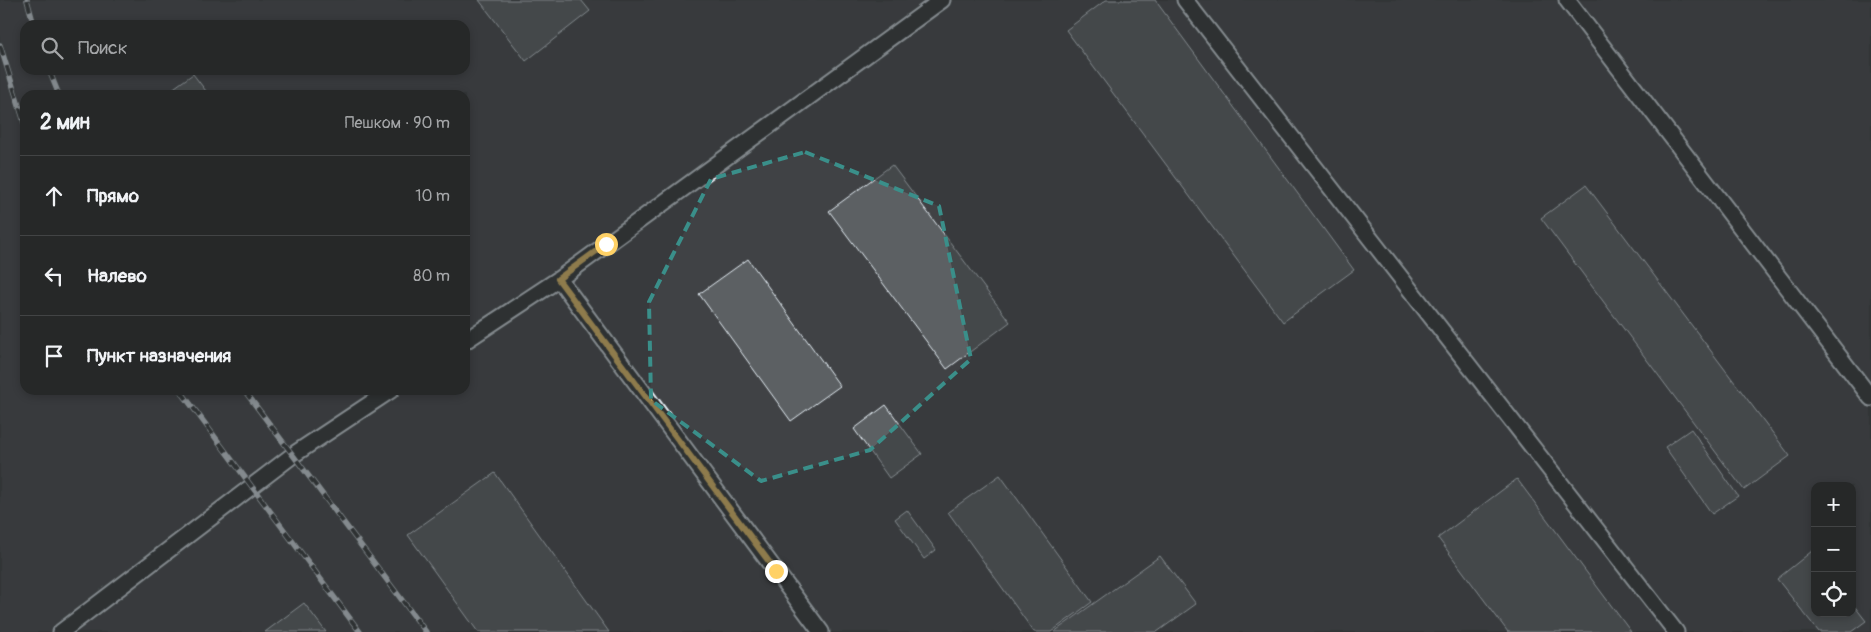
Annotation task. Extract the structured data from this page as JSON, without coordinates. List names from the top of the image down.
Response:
{
  "page": {
    "search": "Поиск",
    "heading": ["2 мин", "Пешком · 90 m"],
    "list": [
      ["Прямо", "10 m"],
      ["Налево", "80 m"],
      "Пункт назначения"
    ],
    "map_buttons": ["+", "−"]
  }
}
